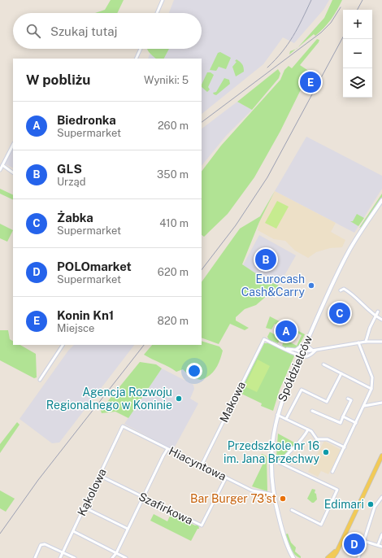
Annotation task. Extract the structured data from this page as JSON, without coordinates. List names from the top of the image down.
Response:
{
  "streets": {
    "street": [
      "Spółdzielców",
      "Makowa",
      "Hiacyntowa",
      "Kąkolowa",
      "Szafirkowa"
    ]
  },
  "crossings": [
    ["Spółdzielców", "Hiacyntowa"],
    ["Makowa", "Hiacyntowa"],
    ["Hiacyntowa", "Kąkolowa"],
    ["Hiacyntowa", "Szafirkowa"],
    ["Kąkolowa", "Szafirkowa"]
  ],
  "places": [
    "Eurocash Cash&Carry",
    "Agencja Rozwoju Regionalnego w Koninie",
    "Przedszkole nr 16 im. Jana Brzechwy",
    "Bar Burger 73'st",
    "Edimari"
  ],
  "page": {
    "map_buttons": ["+", "−"],
    "search": "Szukaj tutaj",
    "heading": ["W pobliżu", "Wyniki: 5"],
    "pins": [
      "E",
      "B",
      "C",
      "A",
      "D"
    ],
    "list": [
      {
        "mark": "A",
        "name": "Biedronka",
        "note": "Supermarket",
        "value": "260 m"
      },
      {
        "mark": "B",
        "name": "GLS",
        "note": "Urząd",
        "value": "350 m"
      },
      {
        "mark": "C",
        "name": "Żabka",
        "note": "Supermarket",
        "value": "410 m"
      },
      {
        "mark": "D",
        "name": "POLOmarket",
        "note": "Supermarket",
        "value": "620 m"
      },
      {
        "mark": "E",
        "name": "Konin Kn1",
        "note": "Miejsce",
        "value": "820 m"
      }
    ]
  }
}
